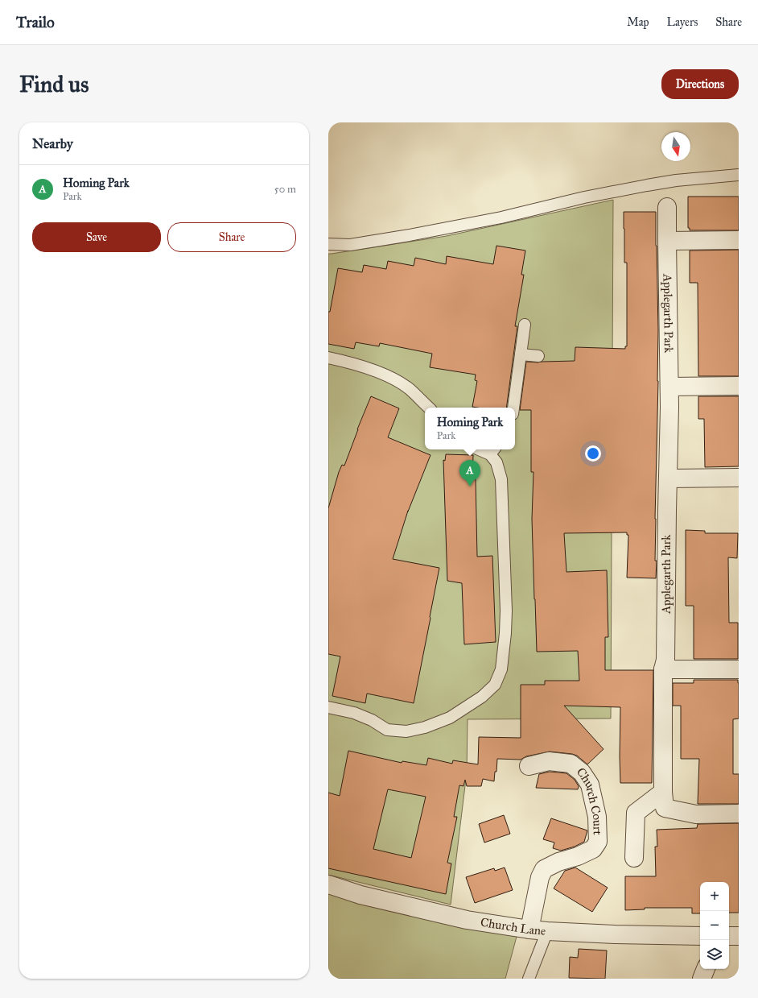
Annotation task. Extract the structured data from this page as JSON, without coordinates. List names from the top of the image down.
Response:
{
  "streets": {
    "street": ["Applegarth Park", "Church Court", "Church Lane"]
  },
  "crossings": [
    ["Church Court", "Church Lane"]
  ],
  "north": "bottom",
  "page": {
    "header": "Trailo",
    "nav": ["Map", "Layers", "Share"],
    "buttons": [
      "Directions",
      ["Save", "Share"]
    ],
    "title": "Find us",
    "heading": "Nearby",
    "list": [
      {
        "mark": "A",
        "name": "Homing Park",
        "note": "Park",
        "value": "50 m"
      }
    ],
    "popup": ["Homing Park", "Park"],
    "pins": "A",
    "map_buttons": ["+", "−"]
  }
}
